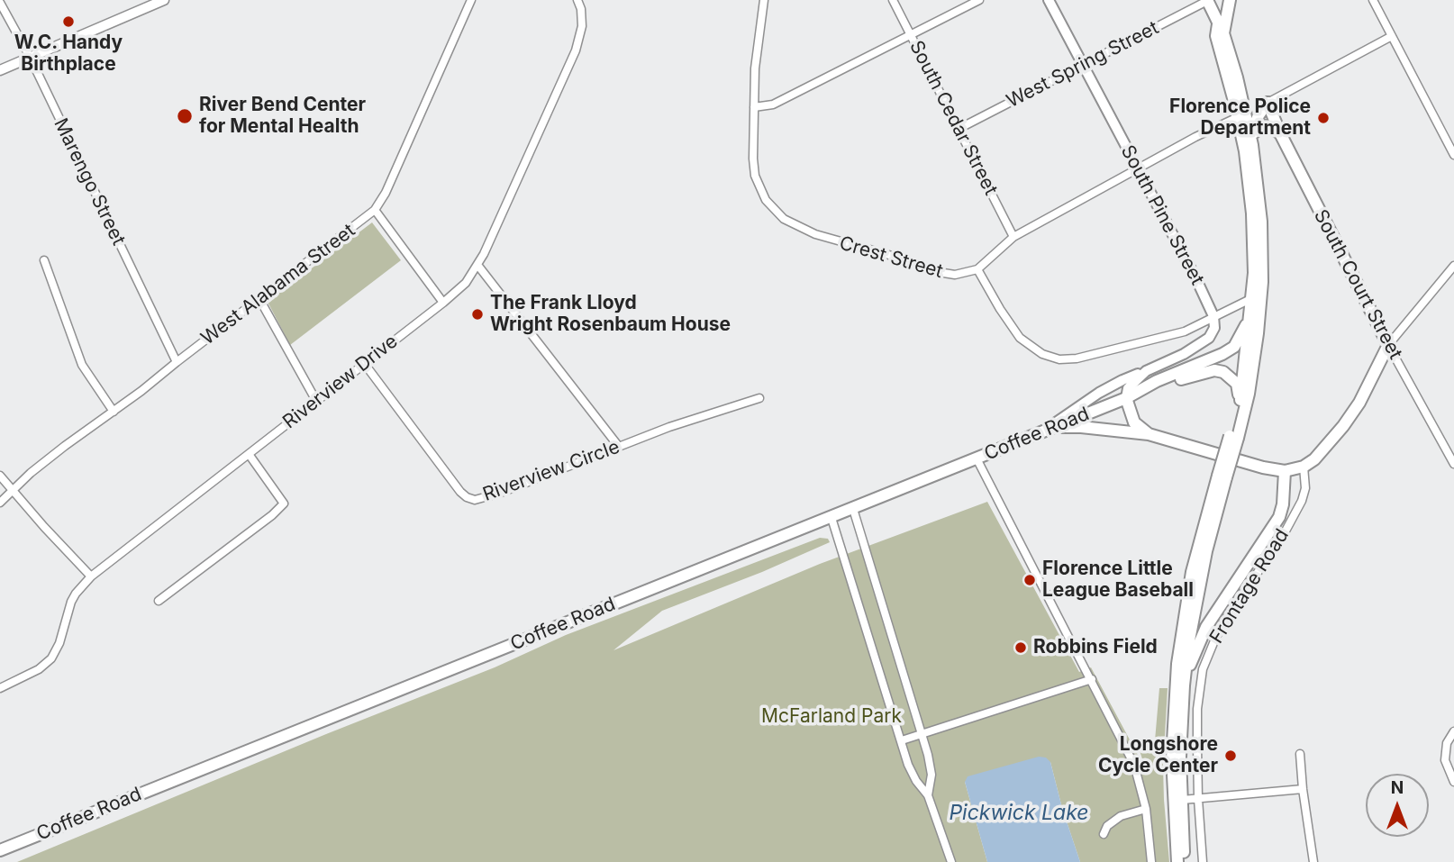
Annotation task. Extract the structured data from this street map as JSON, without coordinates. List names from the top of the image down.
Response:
{
  "streets": {
    "main road": ["South Pine Street", "South Court Street", "Coffee Road"],
    "street": [
      "West Spring Street",
      "South Cedar Street",
      "Marengo Street",
      "Crest Street",
      "West Alabama Street",
      "Riverview Drive",
      "Riverview Circle",
      "Frontage Road"
    ]
  },
  "crossings": [
    ["West Spring Street", "South Cedar Street"],
    ["West Spring Street", "South Pine Street"],
    ["Marengo Street", "West Alabama Street"],
    ["Riverview Drive", "Riverview Circle"]
  ],
  "water": ["Pickwick Lake"],
  "parks": ["McFarland Park"],
  "places": [
    "W.C. Handy Birthplace",
    "River Bend Center for Mental Health",
    "Florence Police Department",
    "The Frank Lloyd Wright Rosenbaum House",
    "Florence Little League Baseball",
    "Robbins Field",
    "Longshore Cycle Center"
  ],
  "north": "top"
}
